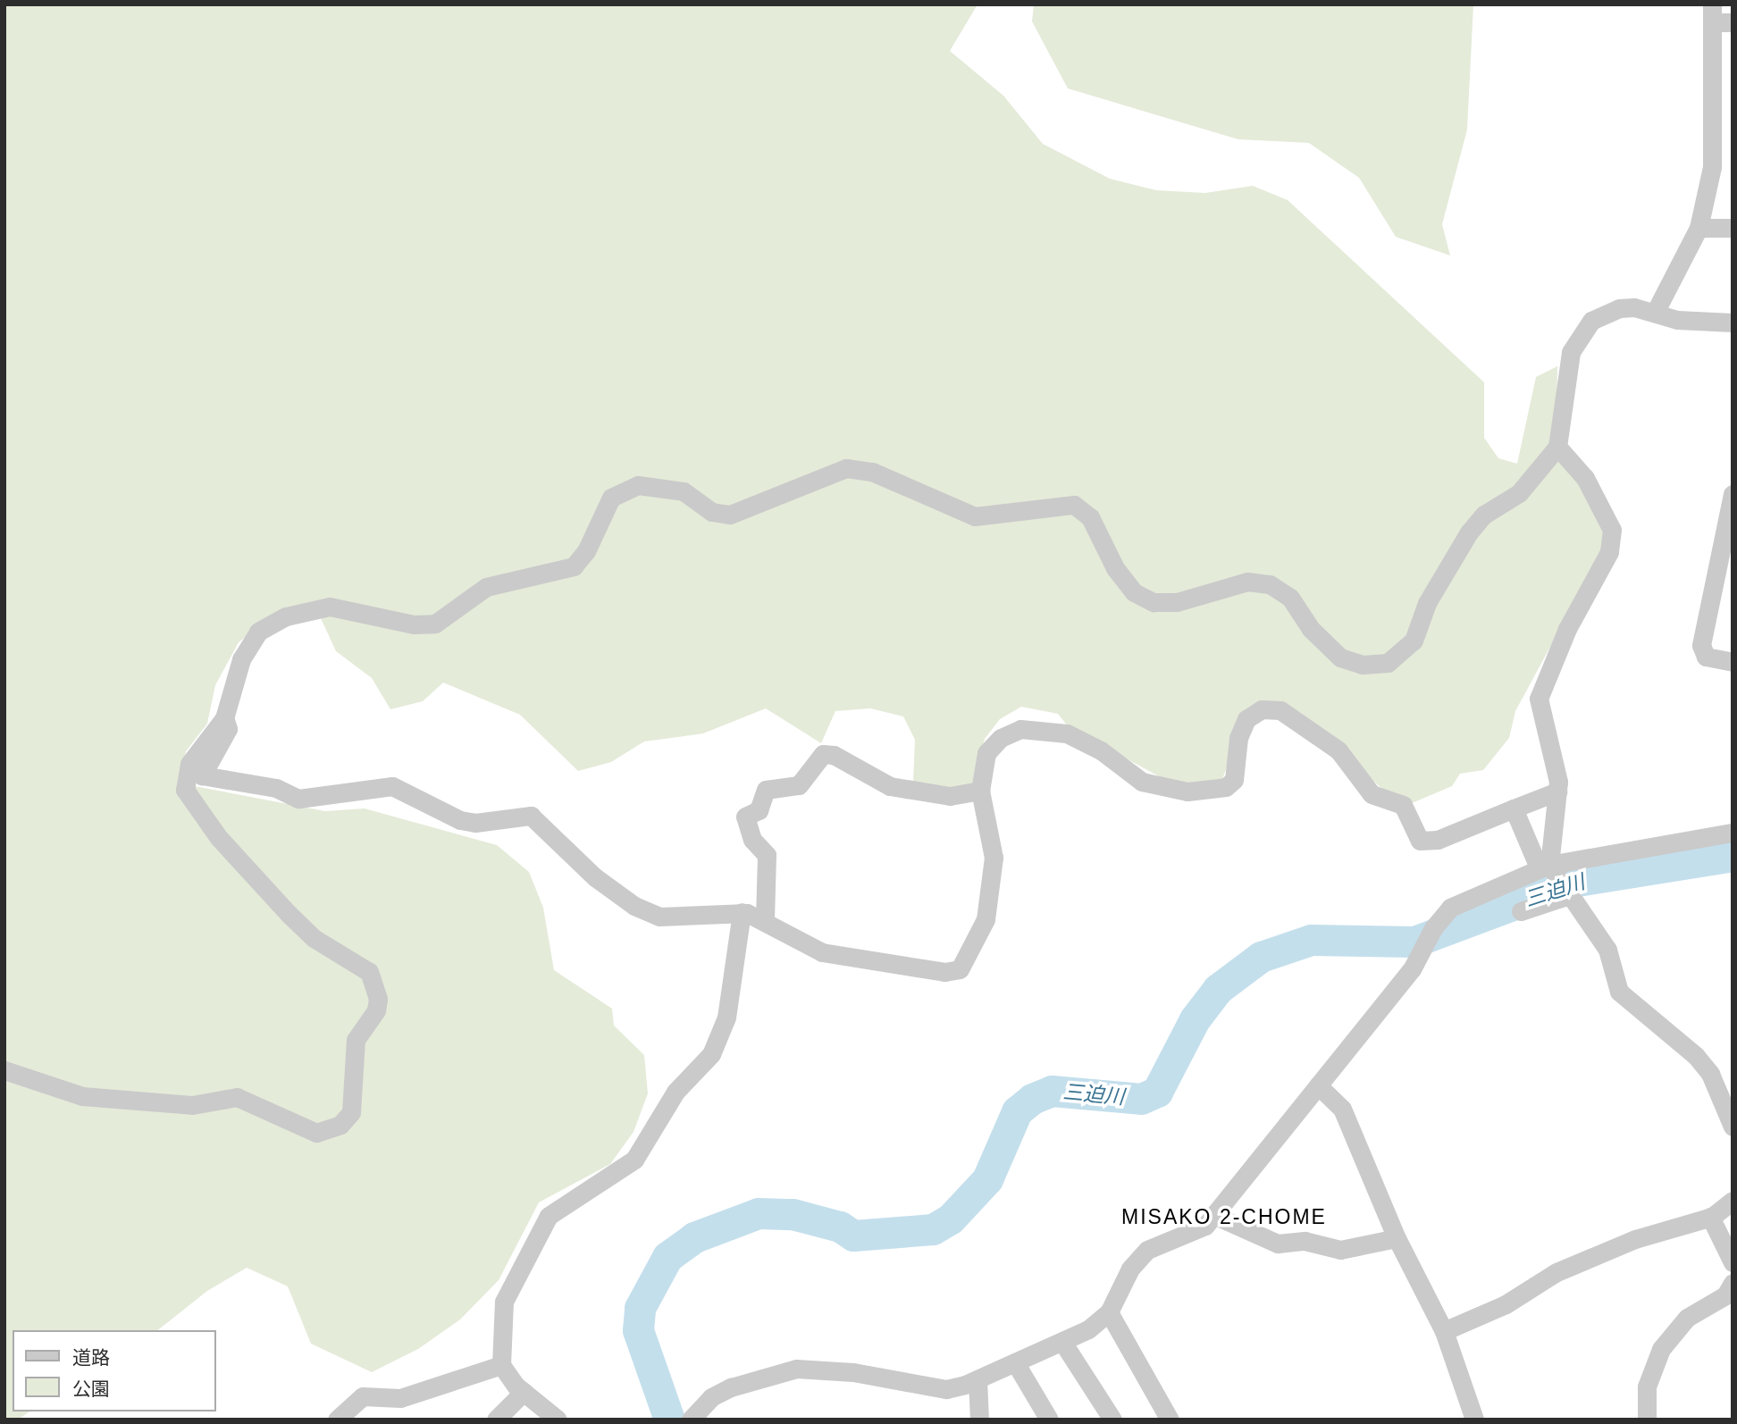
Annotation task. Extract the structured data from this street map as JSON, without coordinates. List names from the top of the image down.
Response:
{
  "districts": ["MISAKO 2-CHOME"],
  "water": ["三迫川"],
  "legend": ["道路", "公園"]
}
